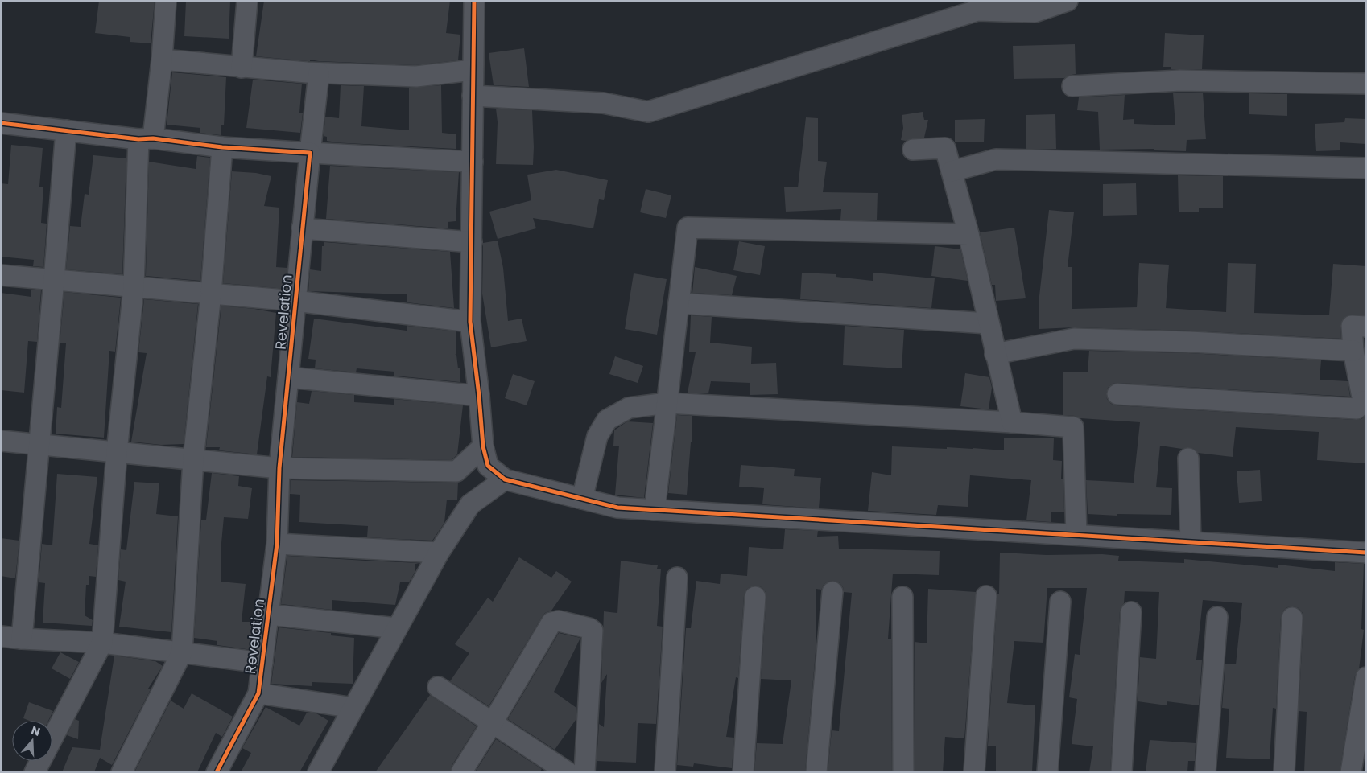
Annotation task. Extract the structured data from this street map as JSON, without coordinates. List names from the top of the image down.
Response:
{
  "streets": {
    "street": ["Revelation"]
  },
  "north": "top"
}
